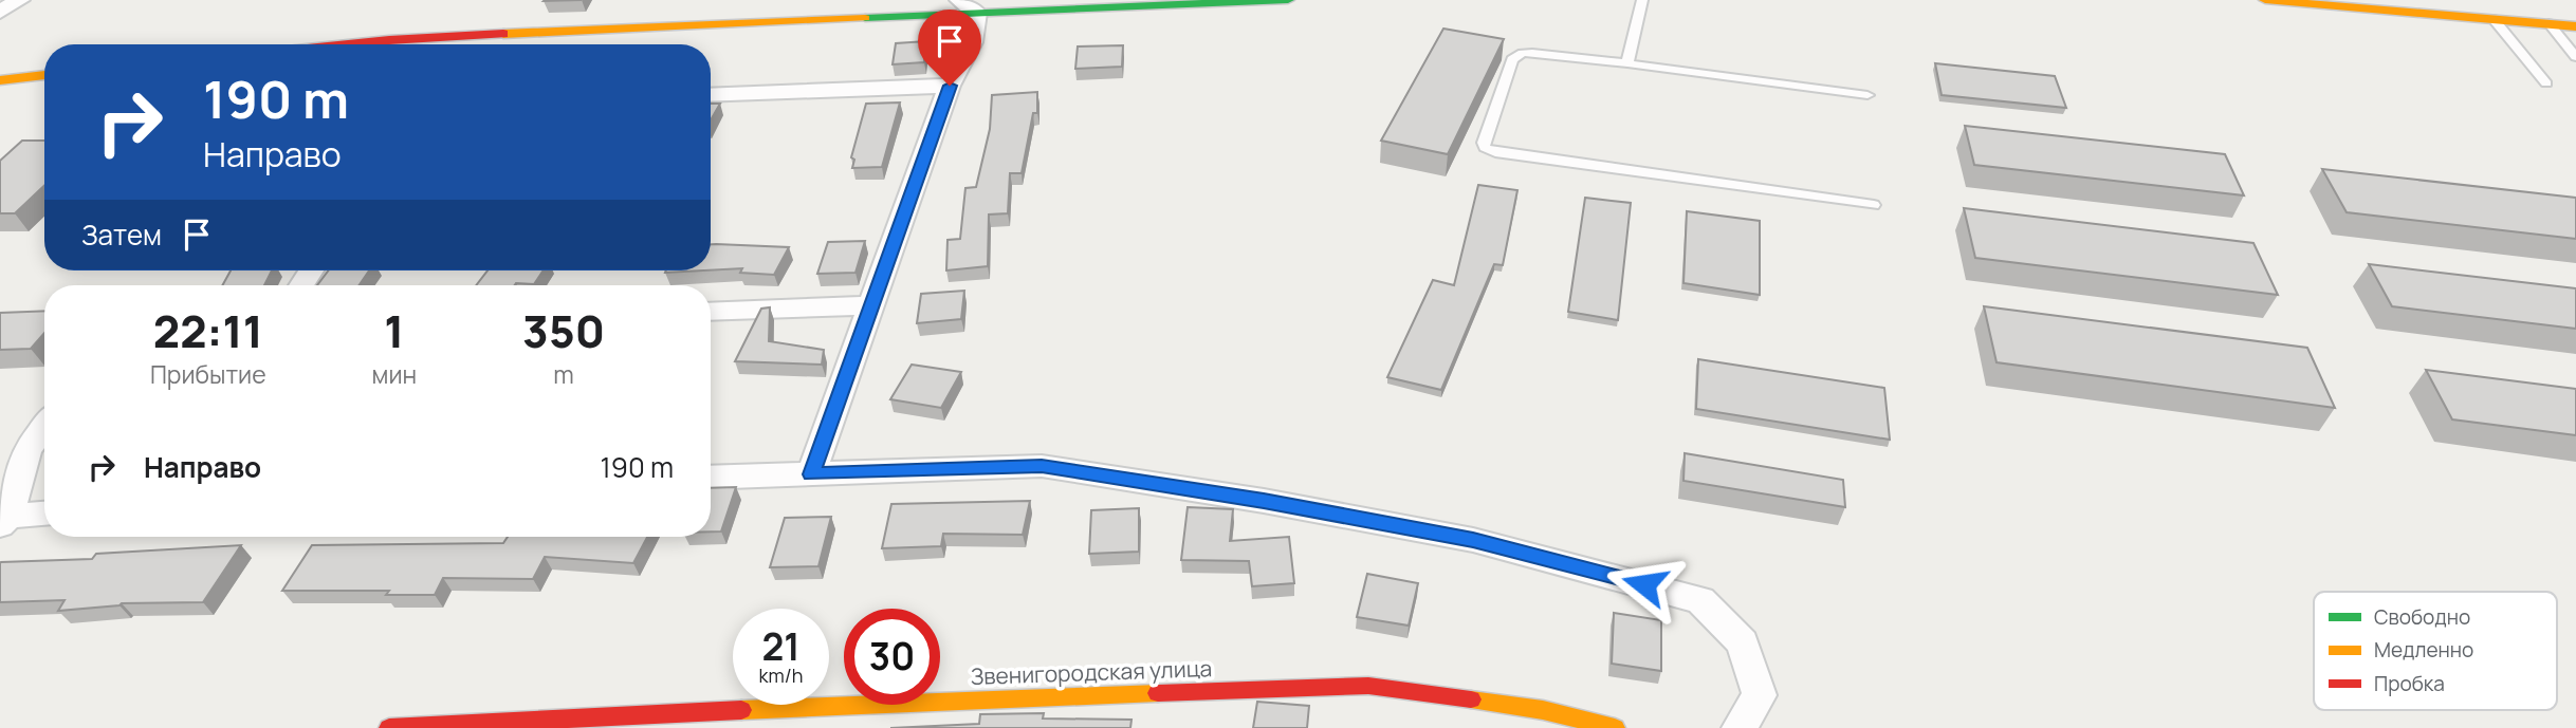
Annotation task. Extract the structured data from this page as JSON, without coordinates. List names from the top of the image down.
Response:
{
  "streets": {
    "street": ["Звенигородская улица"]
  },
  "legend": ["Свободно", "Медленно", "Пробка"],
  "page": {
    "turn": ["190 m", "Направо"],
    "then": "Затем",
    "eta": [
      "22:11",
      "Прибытие",
      "1",
      "мин",
      "350",
      "m"
    ],
    "list": [
      {
        "name": "Направо",
        "value": "190 m"
      }
    ],
    "speed": "21 km/h",
    "limit": "30"
  }
}
